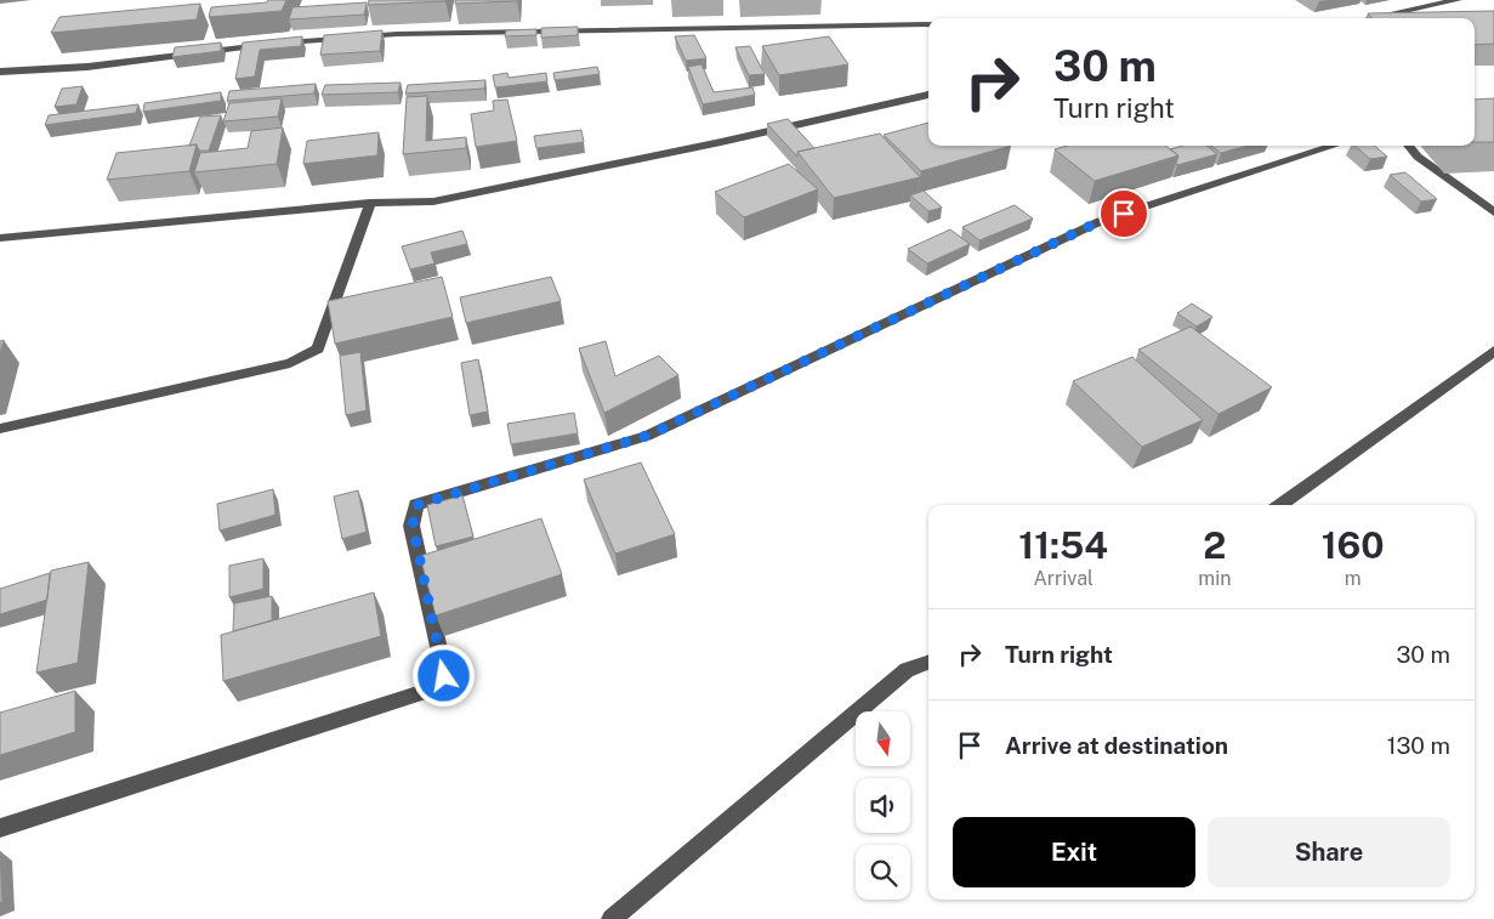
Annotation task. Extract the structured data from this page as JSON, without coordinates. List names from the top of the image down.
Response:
{
  "north": "bottom",
  "page": {
    "turn": ["30 m", "Turn right"],
    "eta": [
      "11:54",
      "Arrival",
      "2",
      "min",
      "160",
      "m"
    ],
    "list": [
      {
        "name": "Turn right",
        "value": "30 m"
      },
      {
        "name": "Arrive at destination",
        "value": "130 m"
      }
    ],
    "buttons": ["Exit", "Share"]
  }
}
